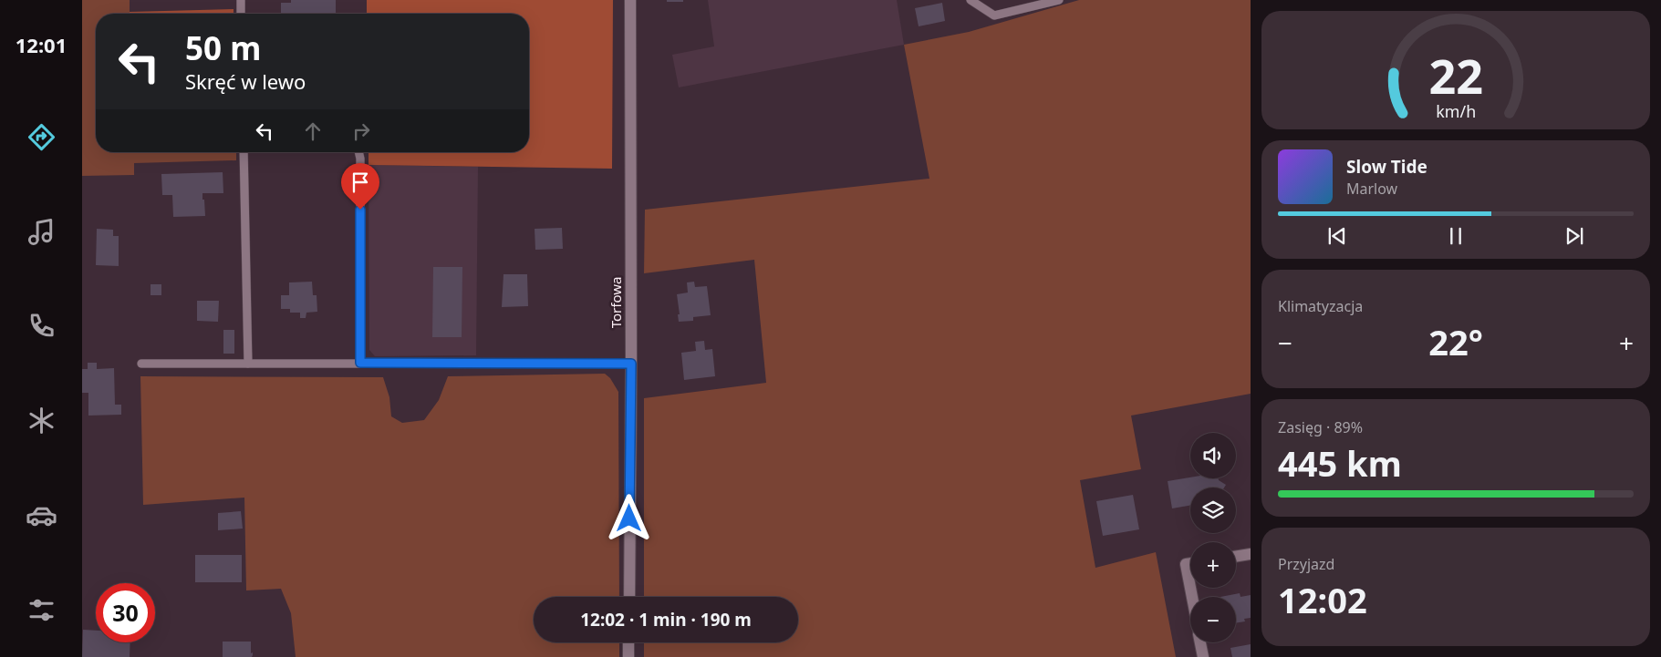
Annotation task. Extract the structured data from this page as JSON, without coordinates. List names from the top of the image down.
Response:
{
  "streets": {
    "street": ["Torfowa"]
  },
  "page": {
    "tabs": "12:01",
    "turn": ["50 m", "Skręć w lewo"],
    "song": ["Slow Tide", "Marlow"],
    "tile": [
      "Klimatyzacja",
      ["Zasięg · 89%", "445 km"],
      ["Przyjazd", "12:02"]
    ],
    "heat": ["−", "22°", "+"],
    "map_buttons": ["+", "−"],
    "limit": "30",
    "trip": "12:02 · 1 min · 190 m",
    "gauge": ["22", "km/h"]
  }
}
